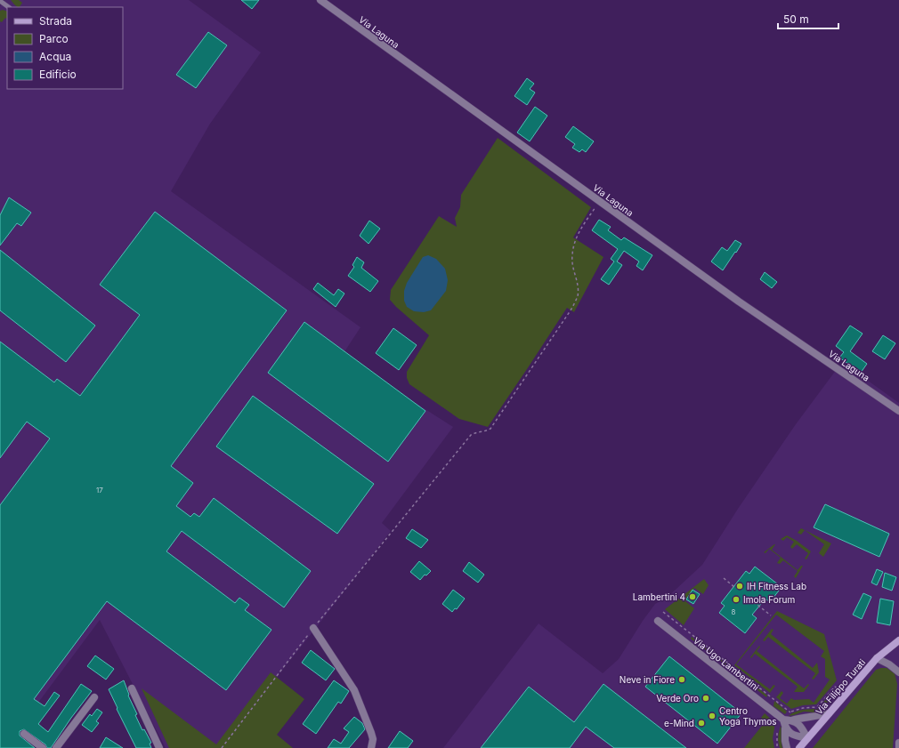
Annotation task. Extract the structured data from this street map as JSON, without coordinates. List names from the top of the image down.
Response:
{
  "streets": {
    "main road": ["Via Filippo Turati"],
    "street": ["Via Laguna", "Via Ugo Lambertini"]
  },
  "places": [
    "IH Fitness Lab",
    "Lambertini 4",
    "Imola Forum",
    "Neve in Fiore",
    "Verde Oro",
    "Centro Yoga Thymos",
    "e-Mind"
  ],
  "house_numbers": ["17", "8"],
  "legend": [
    "Strada",
    "Parco",
    "Acqua",
    "Edificio"
  ],
  "scale_bar": "50 m"
}
